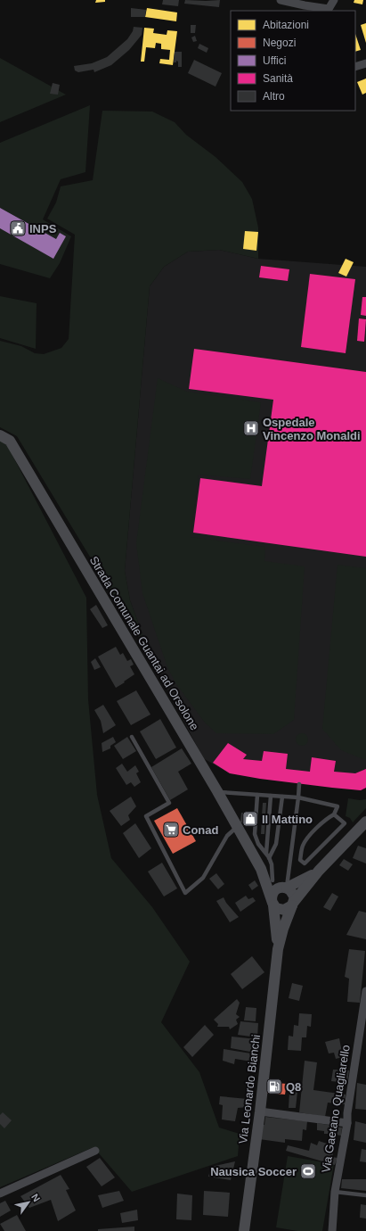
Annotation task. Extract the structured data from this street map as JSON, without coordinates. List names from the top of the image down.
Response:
{
  "streets": {
    "street": ["Strada Comunale Guantai ad Orsolone", "Via Leonardo Bianchi", "Via Gaetano Quagliarello"]
  },
  "crossings": [
    ["Strada Comunale Guantai ad Orsolone", "Via Leonardo Bianchi"]
  ],
  "places": {
    "public building": ["INPS"],
    "hospital": ["Ospedale Vincenzo Monaldi"],
    "shop": ["Il Mattino"],
    "supermarket": ["Conad"],
    "fuel station": ["Q8"],
    "sports": ["Nausica Soccer"]
  },
  "legend": [
    "Abitazioni",
    "Negozi",
    "Uffici",
    "Sanità",
    "Altro"
  ],
  "north": "top right"
}
